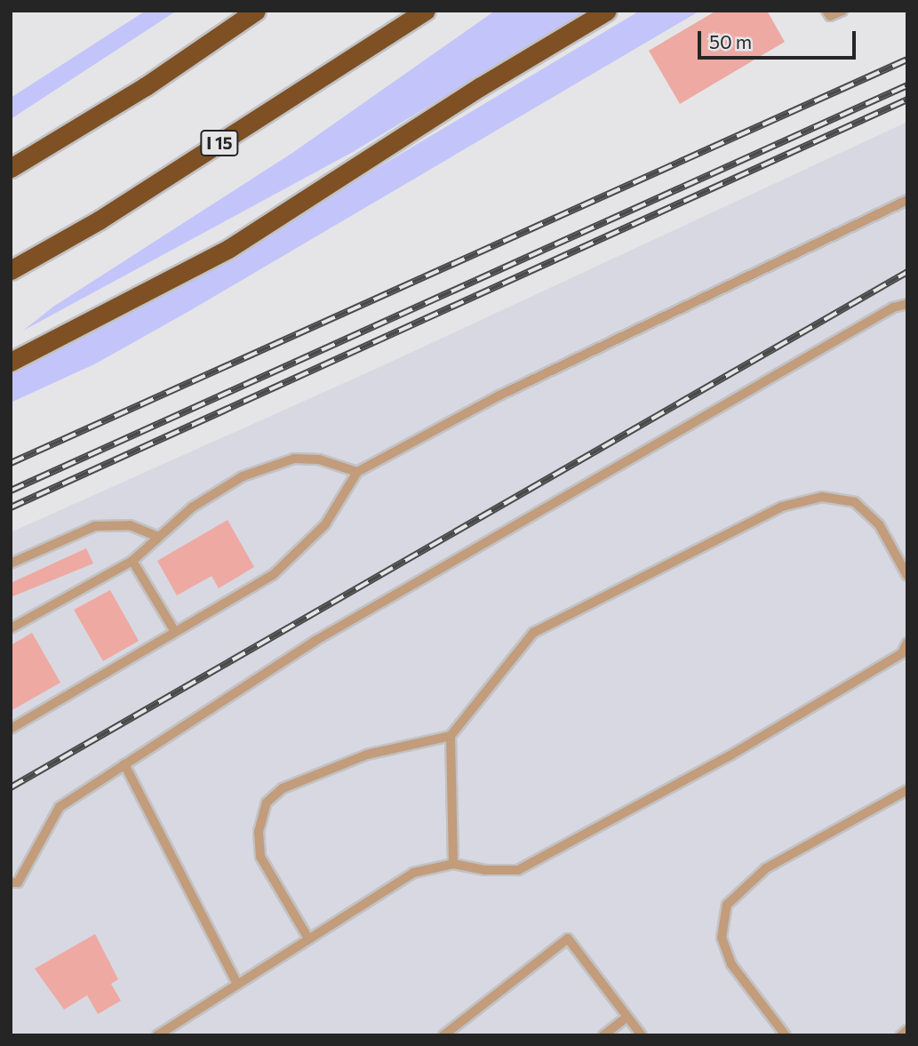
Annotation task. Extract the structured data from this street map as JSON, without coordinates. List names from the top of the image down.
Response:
{
  "streets": {
    "highway": ["I 15"]
  },
  "scale_bar": "50 m"
}
